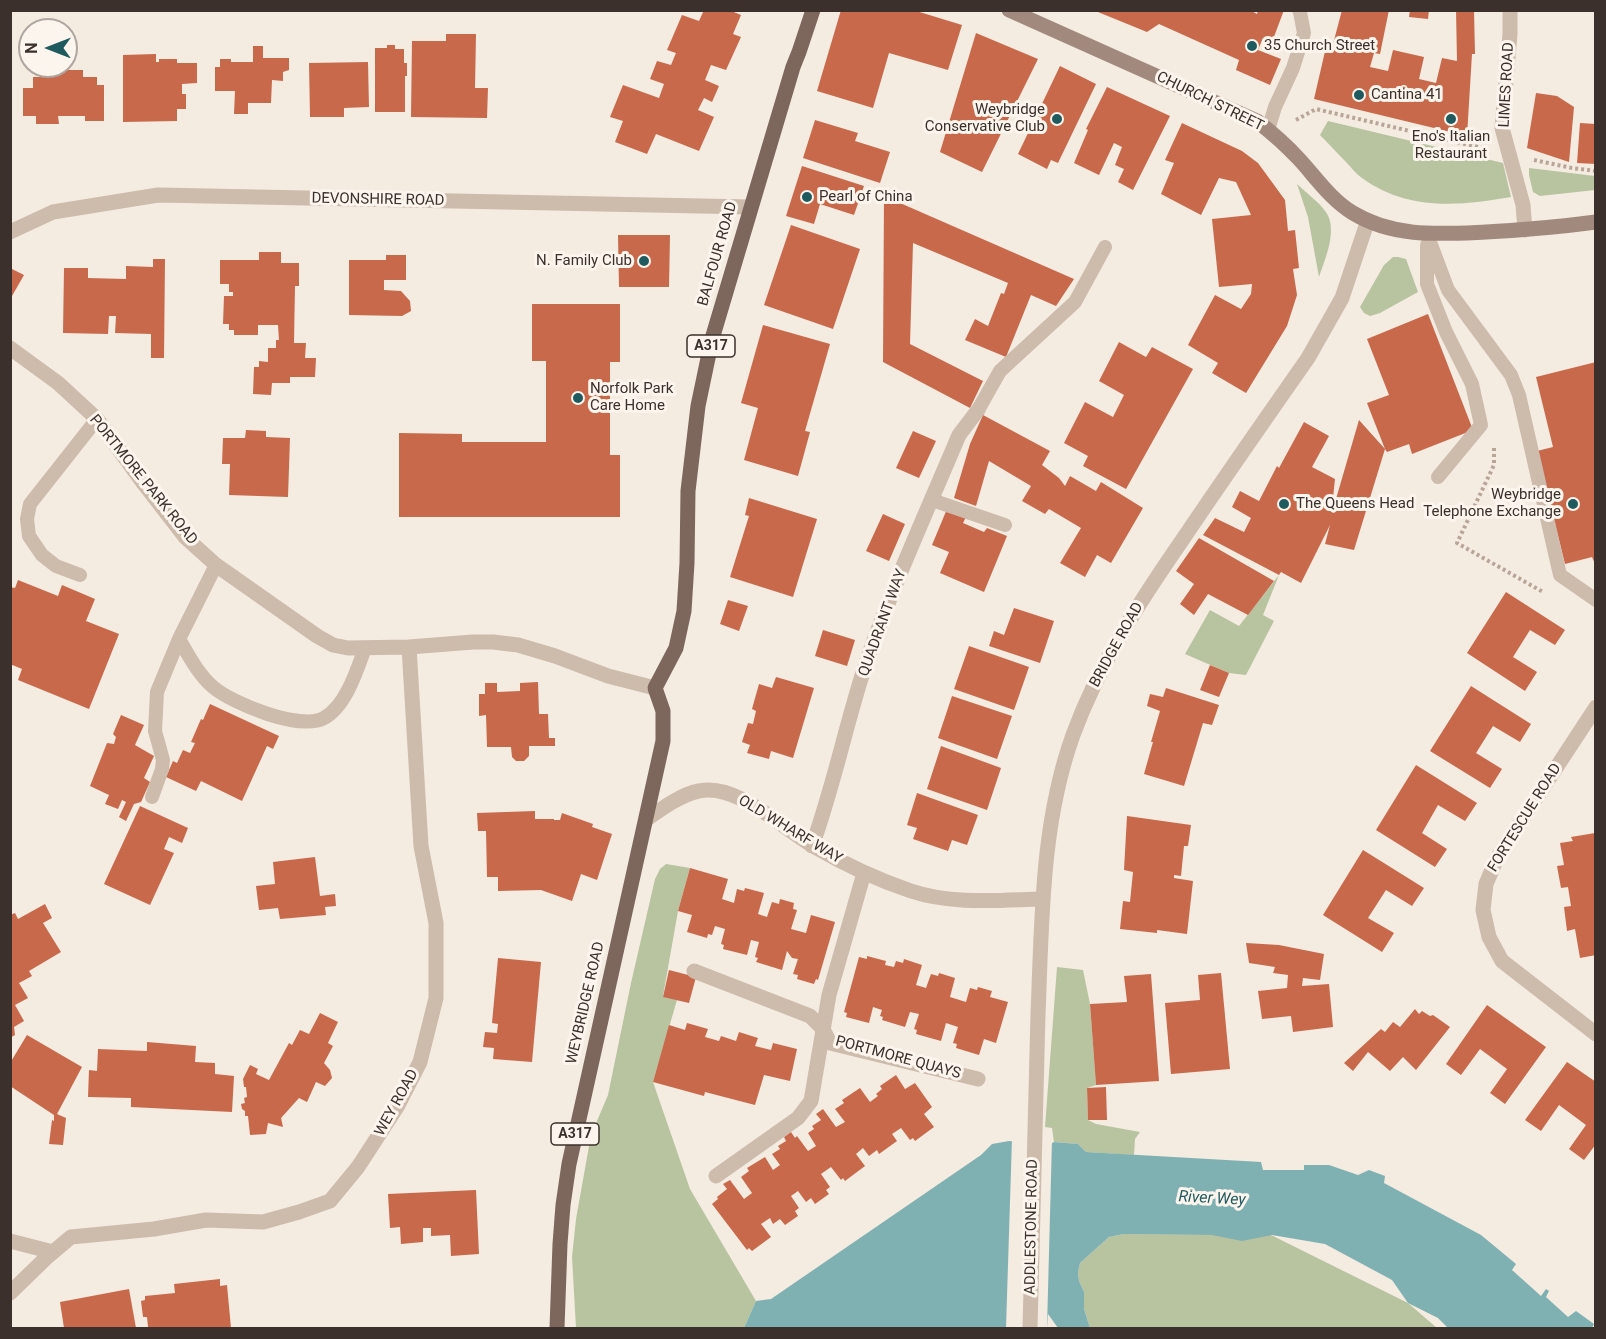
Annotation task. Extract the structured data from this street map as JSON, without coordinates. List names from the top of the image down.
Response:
{
  "streets": {
    "main road": [
      "CHURCH STREET",
      "BALFOUR ROAD",
      "A317",
      "WEYBRIDGE ROAD"
    ],
    "street": [
      "LIMES ROAD",
      "DEVONSHIRE ROAD",
      "PORTMORE PARK ROAD",
      "QUADRANT WAY",
      "BRIDGE ROAD",
      "FORTESCUE ROAD",
      "OLD WHARF WAY",
      "PORTMORE QUAYS",
      "WEY ROAD",
      "ADDLESTONE ROAD"
    ]
  },
  "crossings": [
    ["LIMES ROAD", "CHURCH STREET"],
    ["CHURCH STREET", "BRIDGE ROAD"],
    ["DEVONSHIRE ROAD", "BALFOUR ROAD"],
    ["BALFOUR ROAD", "PORTMORE PARK ROAD"],
    ["BALFOUR ROAD", "WEYBRIDGE ROAD"],
    ["PORTMORE PARK ROAD", "WEYBRIDGE ROAD"],
    ["PORTMORE PARK ROAD", "WEY ROAD"],
    ["QUADRANT WAY", "OLD WHARF WAY"],
    ["BRIDGE ROAD", "OLD WHARF WAY"],
    ["BRIDGE ROAD", "ADDLESTONE ROAD"],
    ["OLD WHARF WAY", "WEYBRIDGE ROAD"],
    ["OLD WHARF WAY", "PORTMORE QUAYS"]
  ],
  "water": ["River Wey"],
  "places": [
    "35 Church Street",
    "Cantina 41",
    "Weybridge Conservative Club",
    "Eno's Italian Restaurant",
    "Pearl of China",
    "N. Family Club",
    "Norfolk Park Care Home",
    "The Queens Head",
    "Weybridge Telephone Exchange"
  ],
  "north": "left"
}
